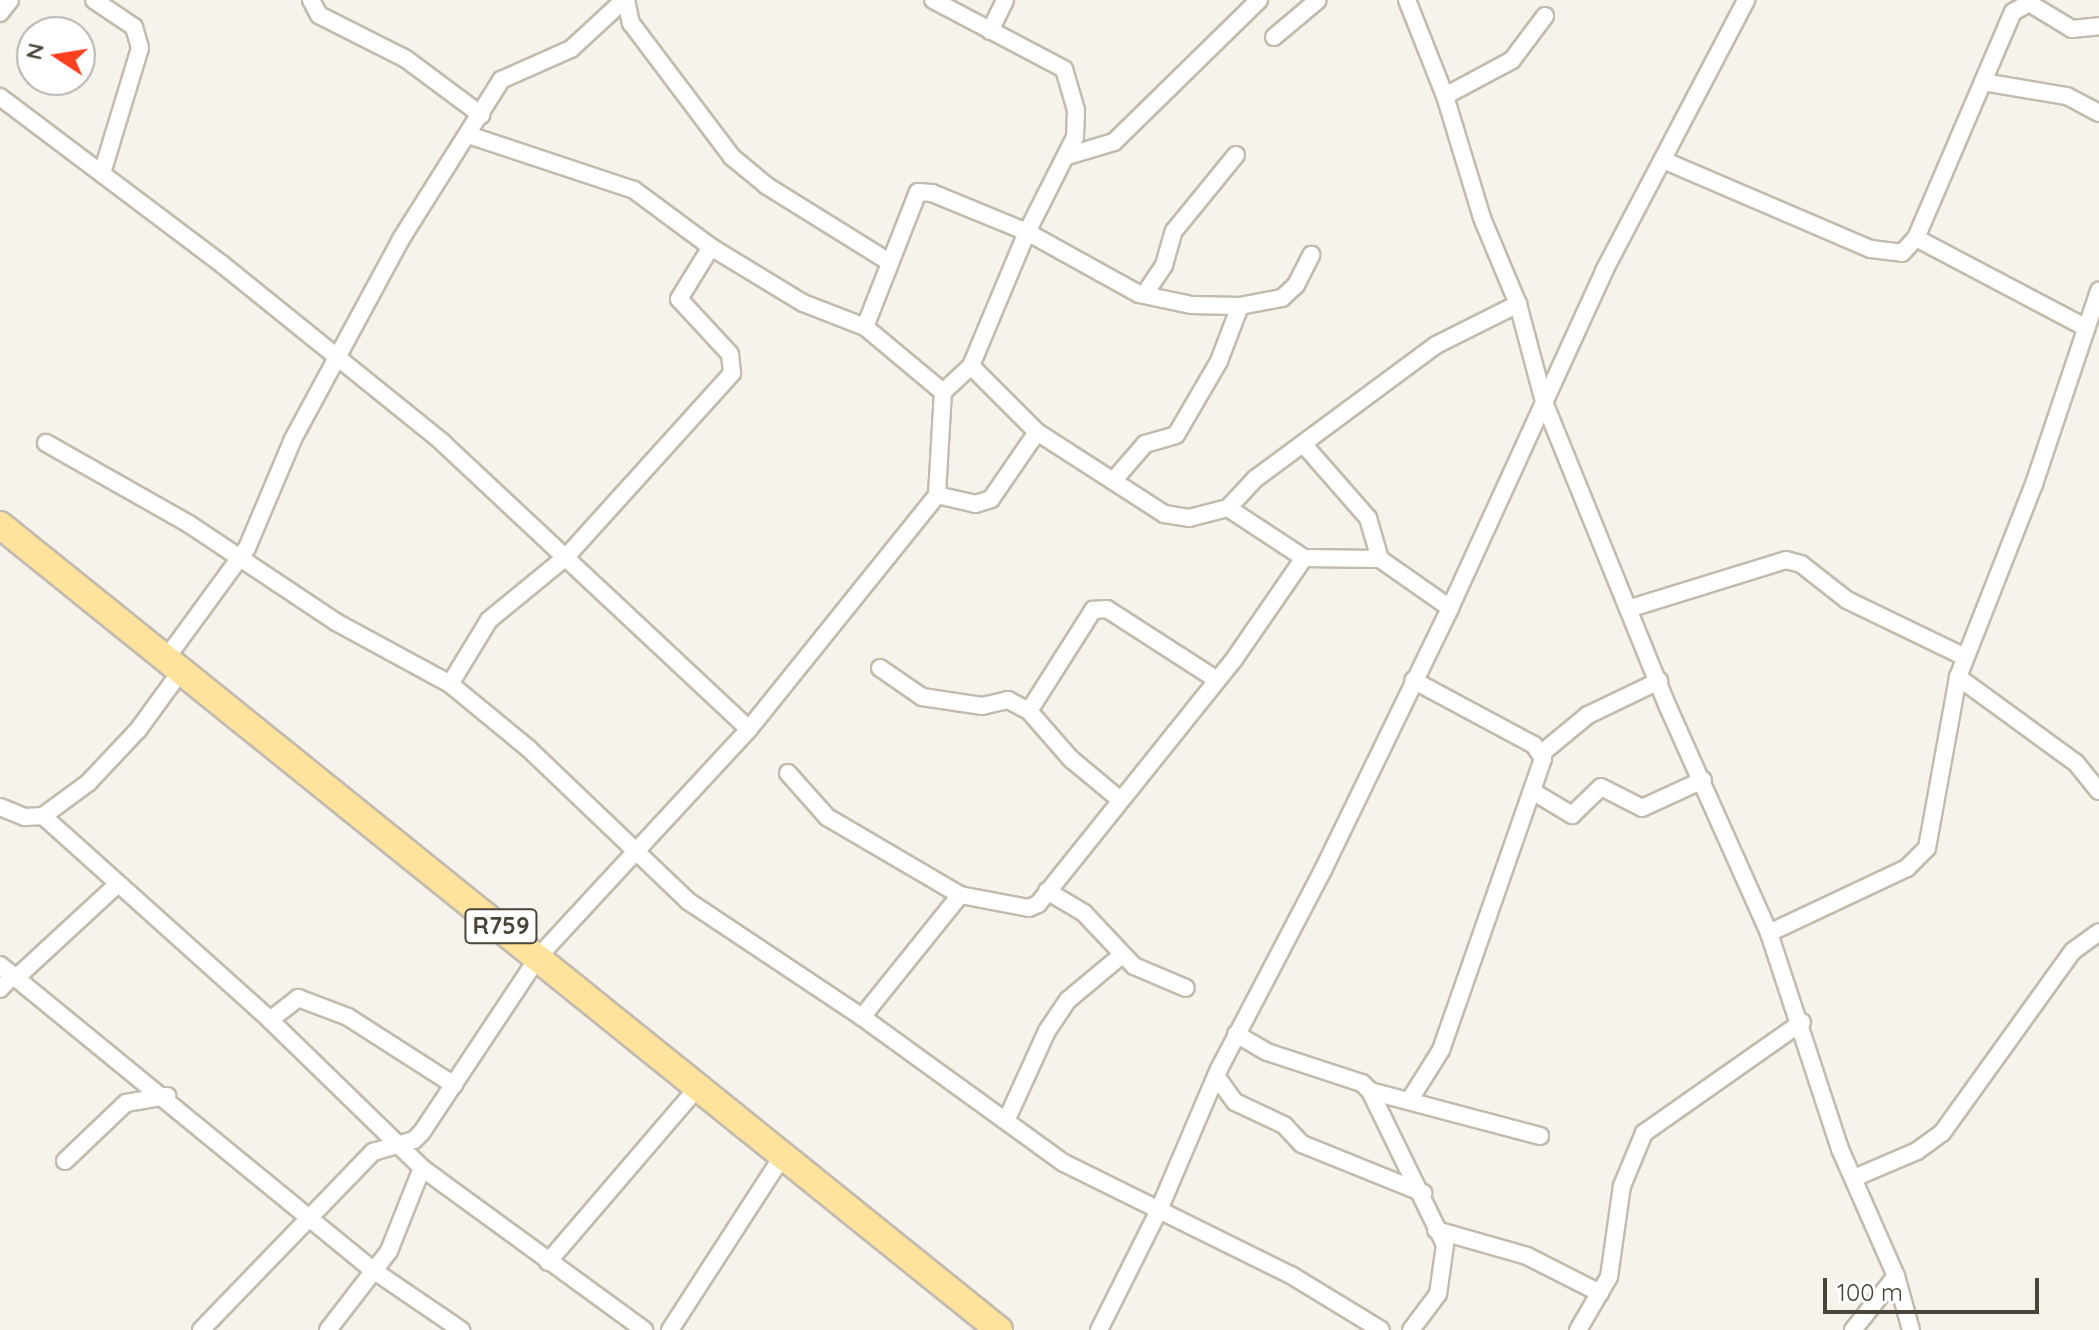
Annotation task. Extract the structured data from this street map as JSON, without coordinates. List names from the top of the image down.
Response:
{
  "streets": {
    "main road": ["R759"]
  },
  "scale_bar": "100 m",
  "north": "left"
}
